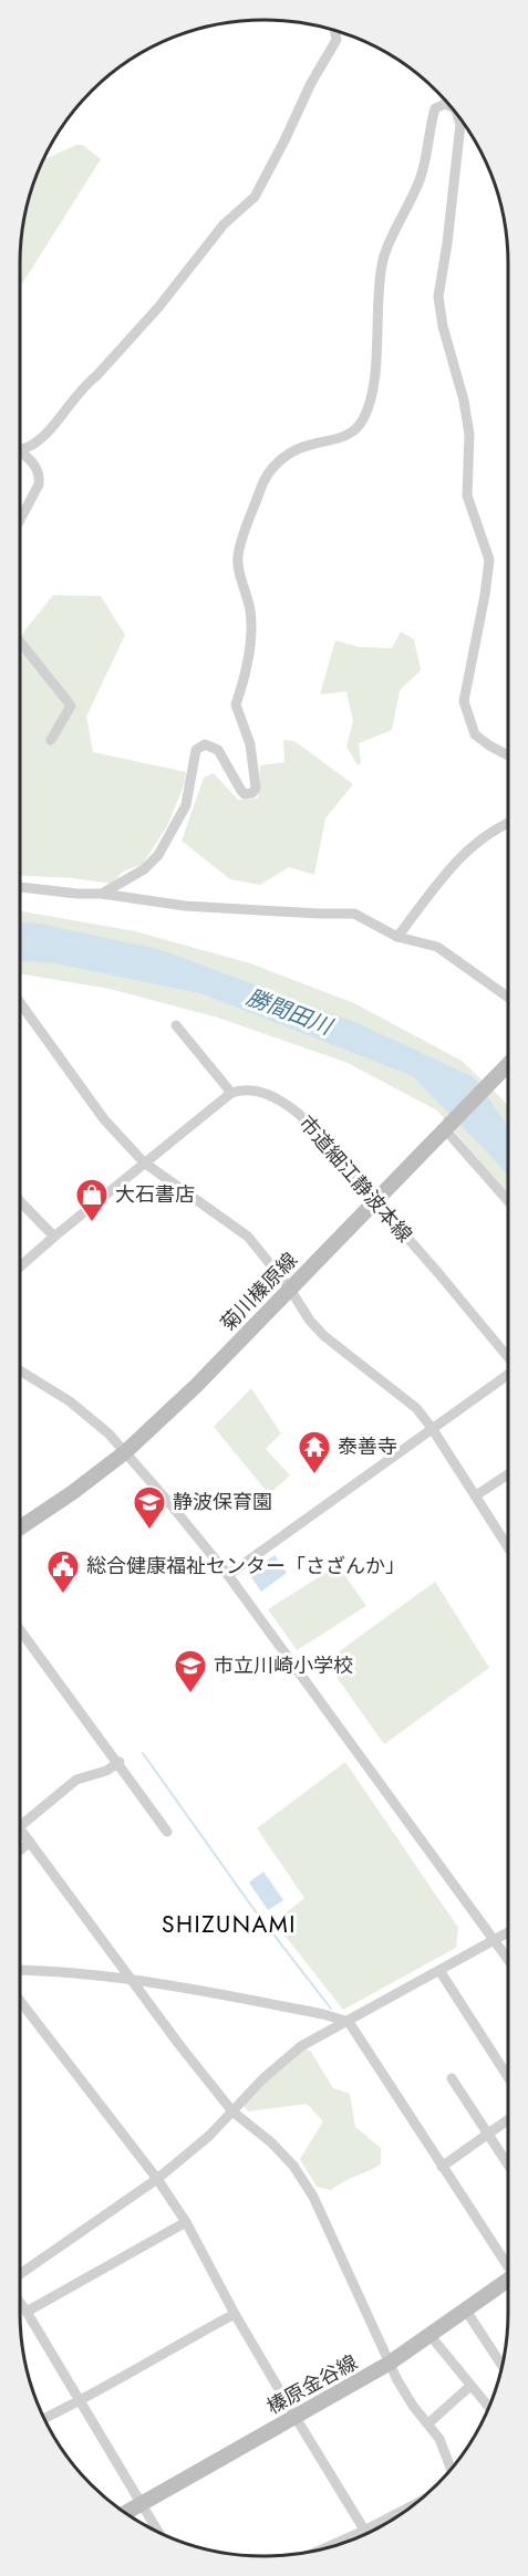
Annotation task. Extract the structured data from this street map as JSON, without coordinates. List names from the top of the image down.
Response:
{
  "streets": {
    "main road": ["菊川榛原線", "榛原金谷線"],
    "street": ["市道細江静波本線"]
  },
  "crossings": [
    ["市道細江静波本線", "菊川榛原線"]
  ],
  "districts": ["SHIZUNAMI"],
  "water": ["勝間田川"],
  "places": {
    "shop": ["大石書店"],
    "temple": ["泰善寺"],
    "school or university": ["静波保育園", "市立川崎小学校"],
    "public building": ["総合健康福祉センター「さざんか」"]
  }
}
